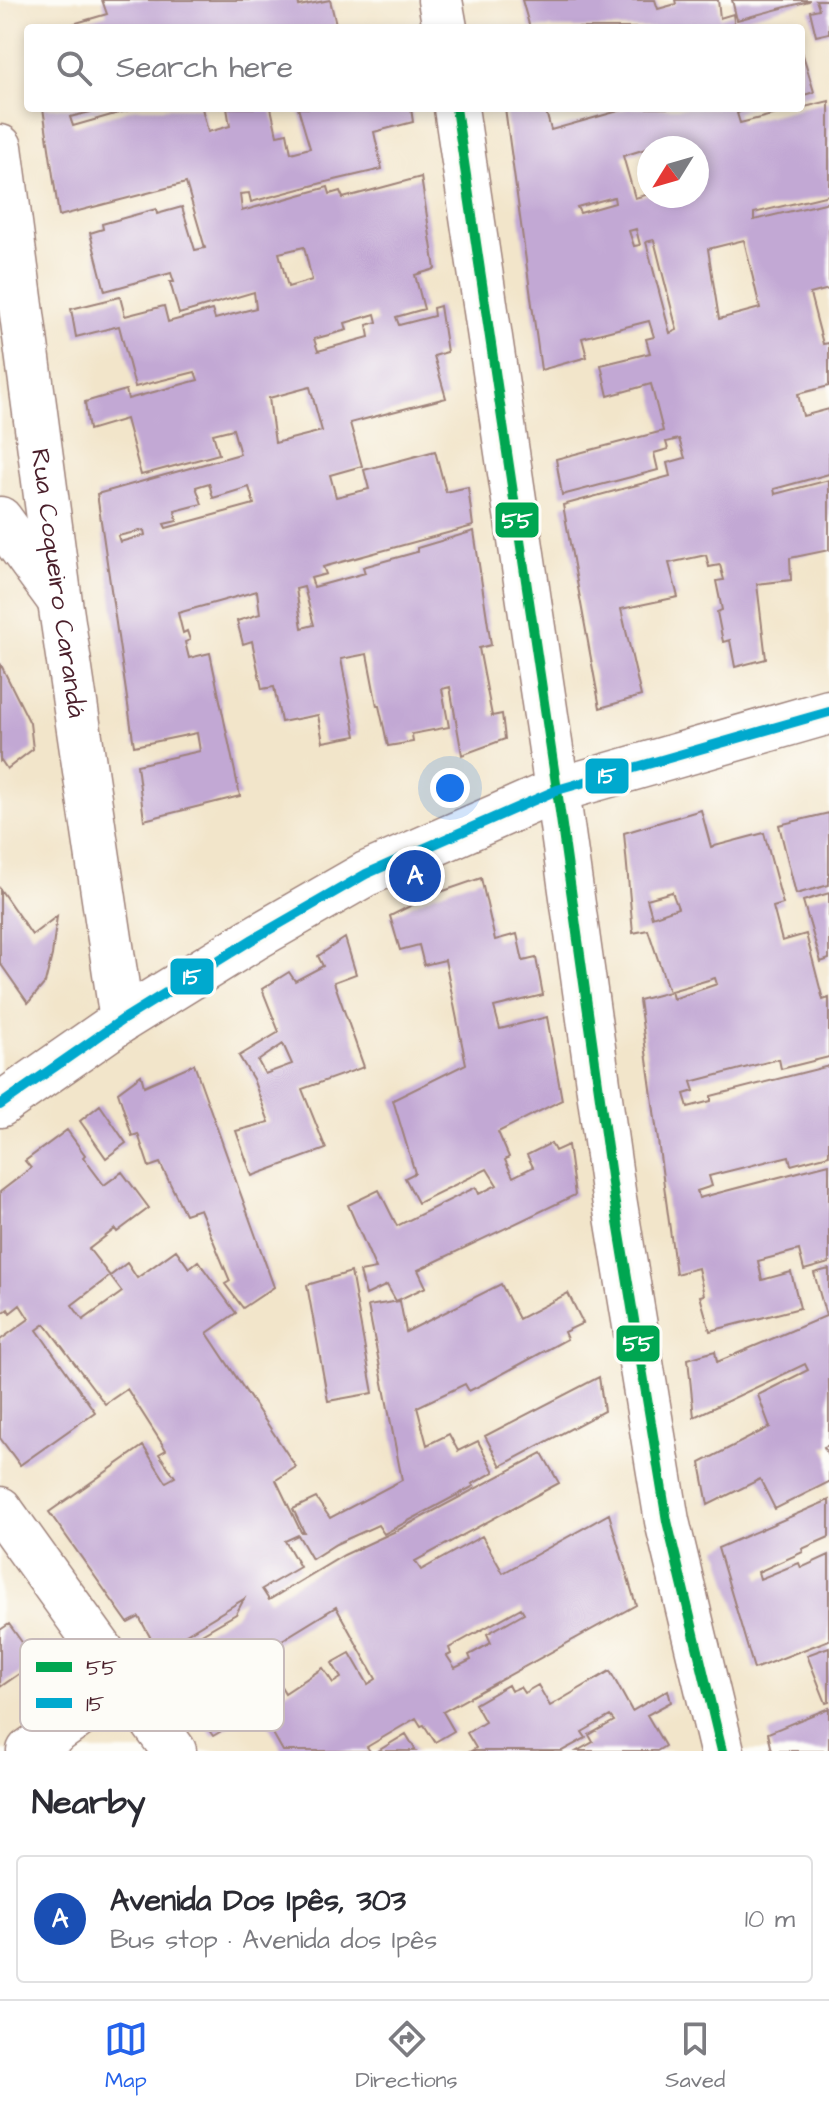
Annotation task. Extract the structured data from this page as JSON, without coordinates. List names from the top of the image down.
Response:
{
  "streets": {
    "street": ["Rua Coqueiro Carandá"]
  },
  "lines": ["transit line 55", "transit line 15"],
  "legend": ["55", "15"],
  "north": "bottom left",
  "page": {
    "search": "Search here",
    "pins": "A",
    "heading": "Nearby",
    "list": [
      {
        "mark": "A",
        "name": "Avenida Dos Ipês, 303",
        "note": "Bus stop · Avenida dos Ipês",
        "value": "10 m"
      }
    ],
    "nav": ["Map", "Directions", "Saved"]
  }
}
